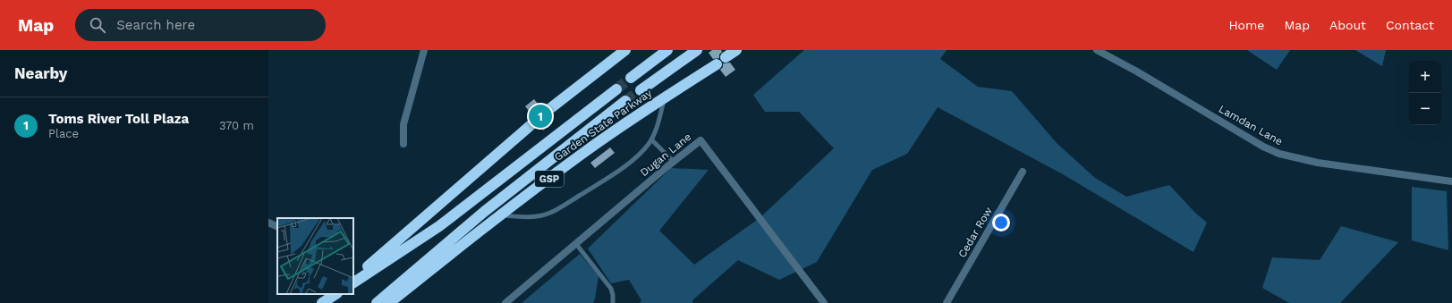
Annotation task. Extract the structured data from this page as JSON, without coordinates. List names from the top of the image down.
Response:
{
  "streets": {
    "highway": ["Garden State Parkway", "GSP"],
    "street": ["Lamdan Lane", "Dugan Lane", "Cedar Row"]
  },
  "page": {
    "header": "Map",
    "search": "Search here",
    "nav": [
      "Home",
      "Map",
      "About",
      "Contact"
    ],
    "heading": "Nearby",
    "map_buttons": ["+", "−"],
    "list": [
      {
        "mark": "1",
        "name": "Toms River Toll Plaza",
        "note": "Place",
        "value": "370 m"
      }
    ],
    "pins": "1"
  }
}
